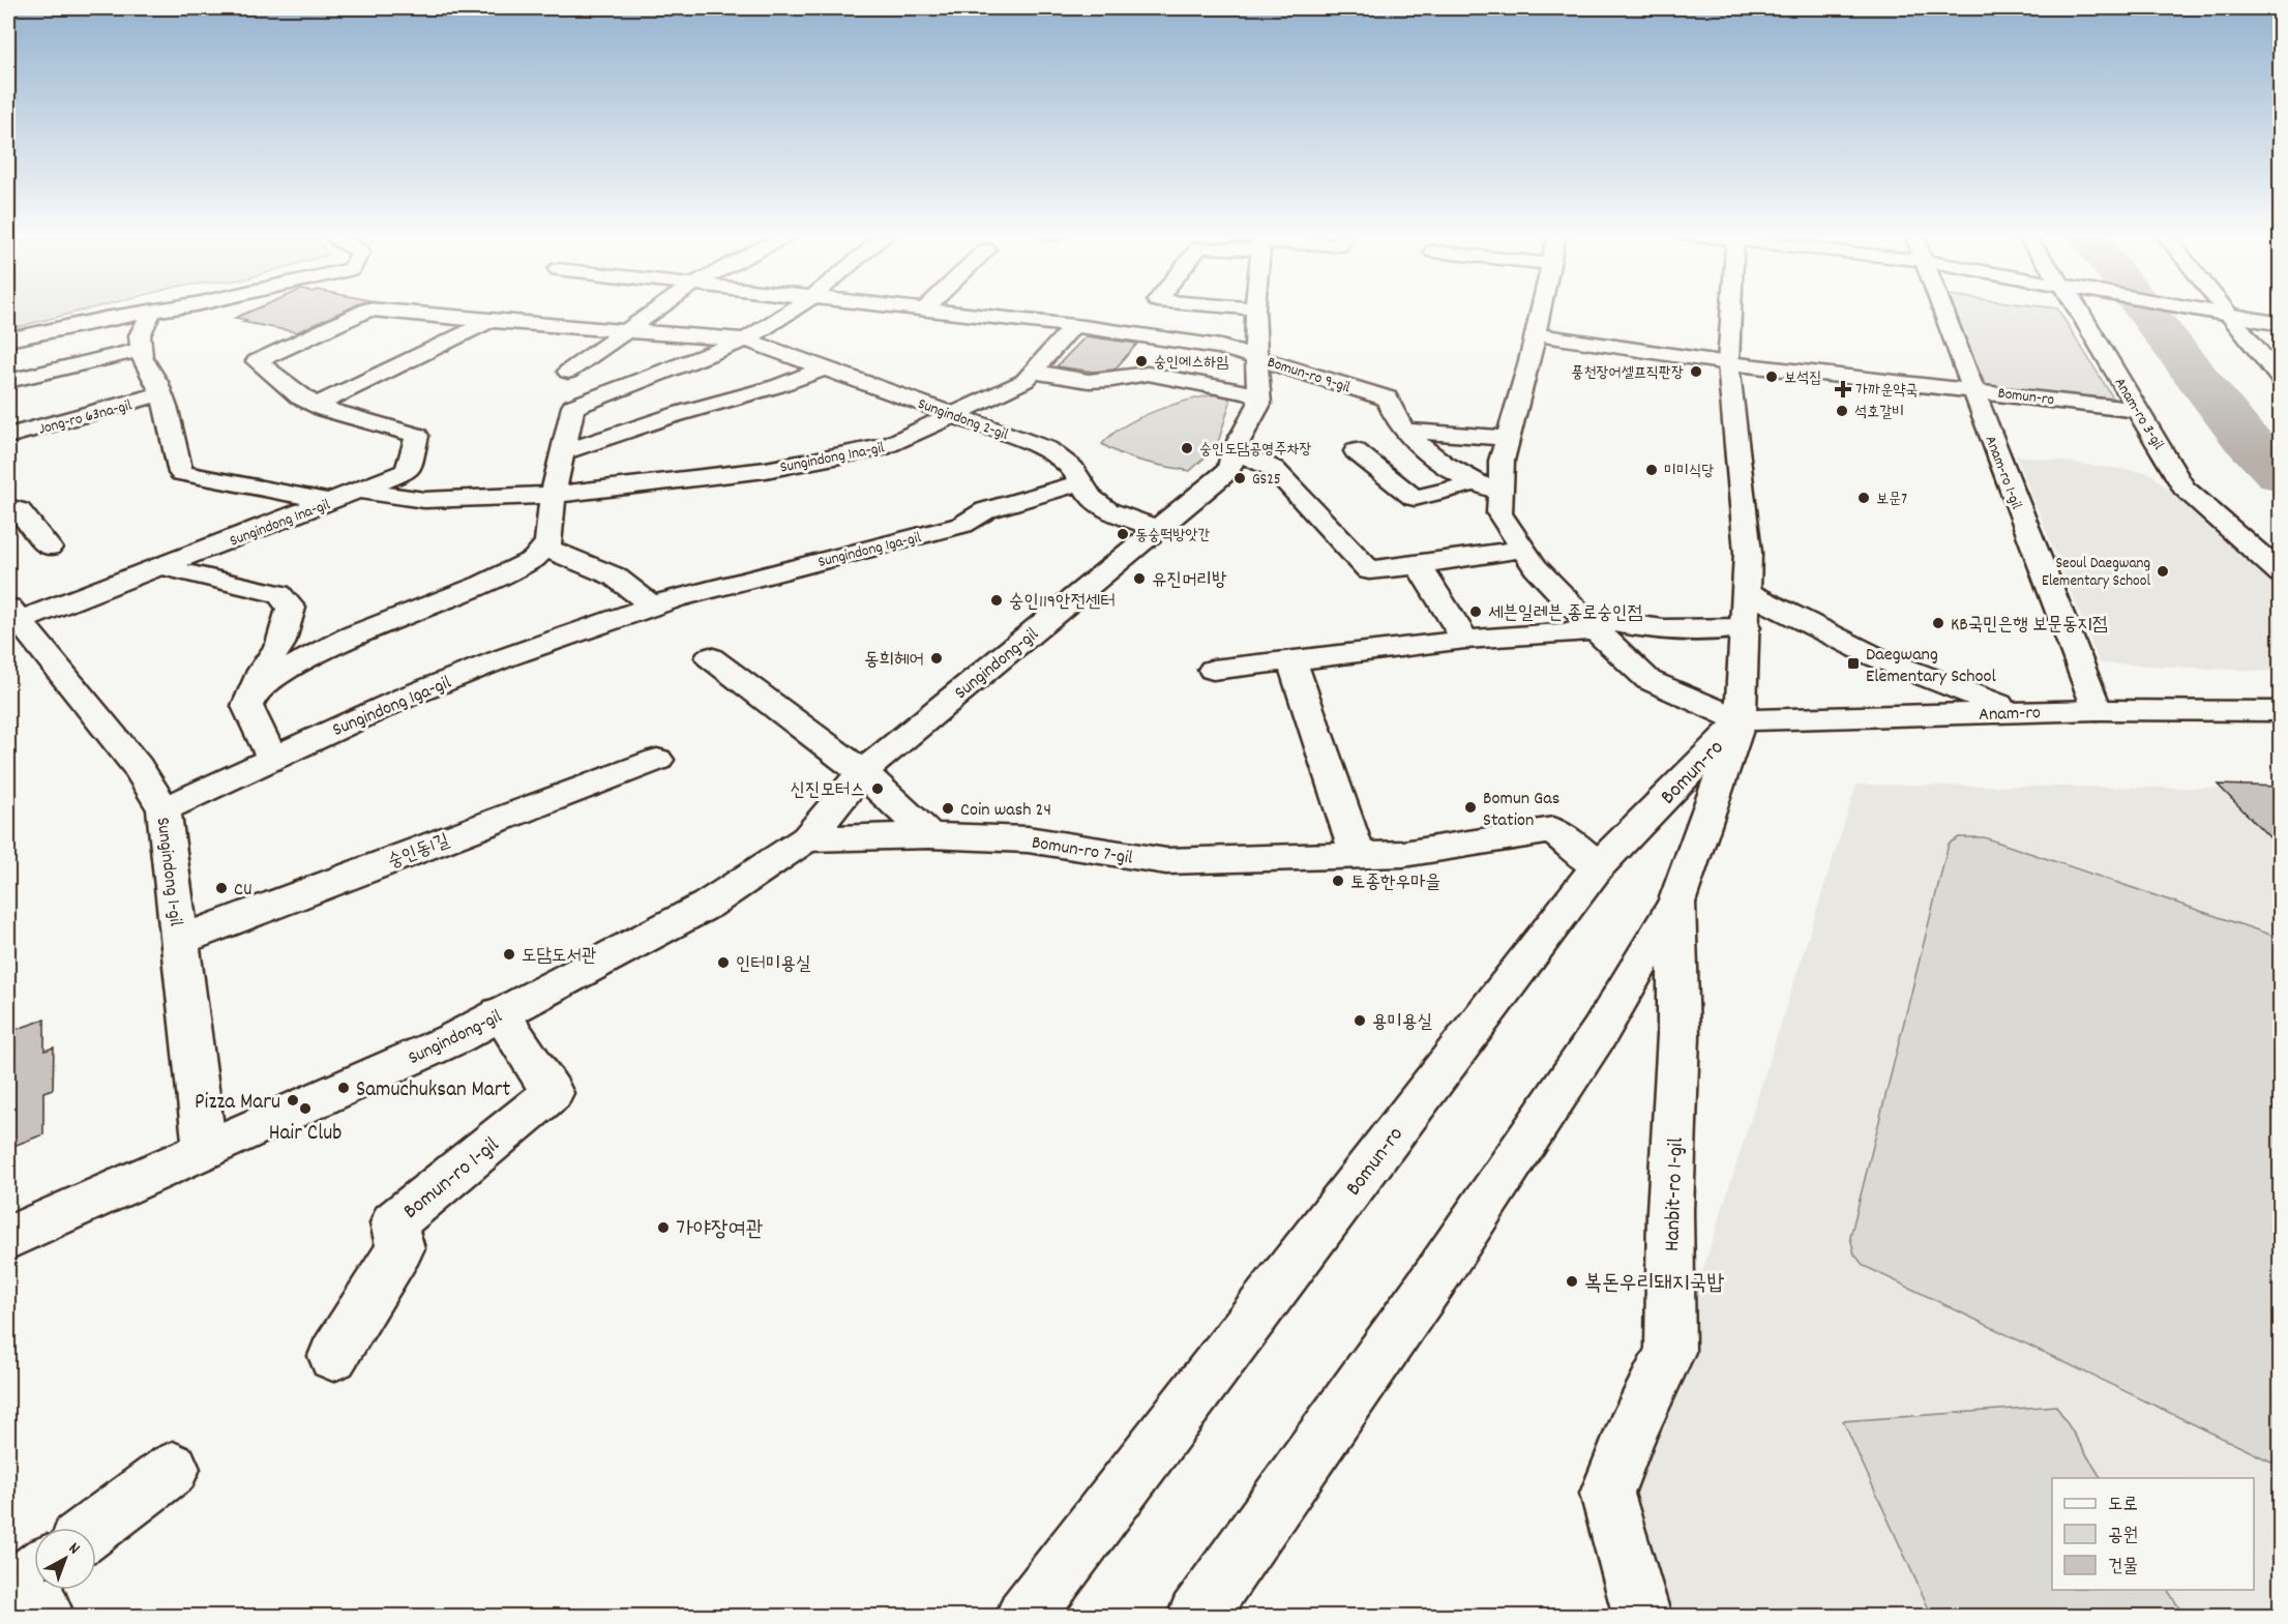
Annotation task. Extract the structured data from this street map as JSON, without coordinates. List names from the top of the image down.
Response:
{
  "streets": {
    "street": [
      "Bomun-ro 9-gil",
      "Bomun-ro",
      "Anam-ro 3-gil",
      "Jong-ro 63na-gil",
      "Sungindong 2-gil",
      "Sungindong 1na-gil",
      "Anam-ro 1-gil",
      "Sungindong 1ga-gil",
      "Sungindong-gil",
      "Anam-ro",
      "Bomun-ro 7-gil",
      "숭인동1길",
      "Sungindong 1-gil",
      "Bomun-ro 1-gil",
      "Hanbit-ro 1-gil"
    ]
  },
  "crossings": [
    ["Bomun-ro 9-gil", "Sungindong 1na-gil"],
    ["Bomun-ro 9-gil", "Sungindong-gil"],
    ["Bomun-ro", "Anam-ro 3-gil"],
    ["Bomun-ro", "Anam-ro 1-gil"],
    ["Bomun-ro", "Anam-ro"],
    ["Bomun-ro", "Bomun-ro 7-gil"],
    ["Bomun-ro", "Hanbit-ro 1-gil"],
    ["Sungindong 2-gil", "Sungindong 1na-gil"],
    ["Sungindong 2-gil", "Sungindong 1ga-gil"],
    ["Sungindong 2-gil", "Sungindong-gil"],
    ["Sungindong 1na-gil", "Sungindong 1-gil"],
    ["Anam-ro 1-gil", "Anam-ro"],
    ["Sungindong 1ga-gil", "Sungindong 1-gil"],
    ["Sungindong-gil", "Bomun-ro 7-gil"],
    ["Sungindong-gil", "Sungindong 1-gil"],
    ["Sungindong-gil", "Bomun-ro 1-gil"],
    ["숭인동1길", "Sungindong 1-gil"]
  ],
  "places": {
    "other": [
      "숭인에스하임",
      "풍천장어셀프직판장",
      "보석집",
      "석호갈비",
      "숭인도담공영주차장",
      "미미식당",
      "GS25",
      "보문7",
      "동숭떡방앗간",
      "Seoul Daegwang Elementary School",
      "유진머리방",
      "숭인119안전센터",
      "세븐일레븐 종로숭인점",
      "KB국민은행 보문동지점",
      "동희헤어",
      "신진모터스",
      "Bomun Gas Station",
      "Coin wash 24",
      "토종한우마을",
      "CU",
      "도담도서관",
      "인터미용실",
      "용미용실",
      "Samuchuksan Mart",
      "Pizza Maru",
      "Hair Club",
      "가야장여관",
      "복돈우리돼지국밥"
    ],
    "health": ["가까운약국"],
    "transit": ["Daegwang Elementary School"]
  },
  "legend": ["도로", "공원", "건물"],
  "north": "top right"
}
